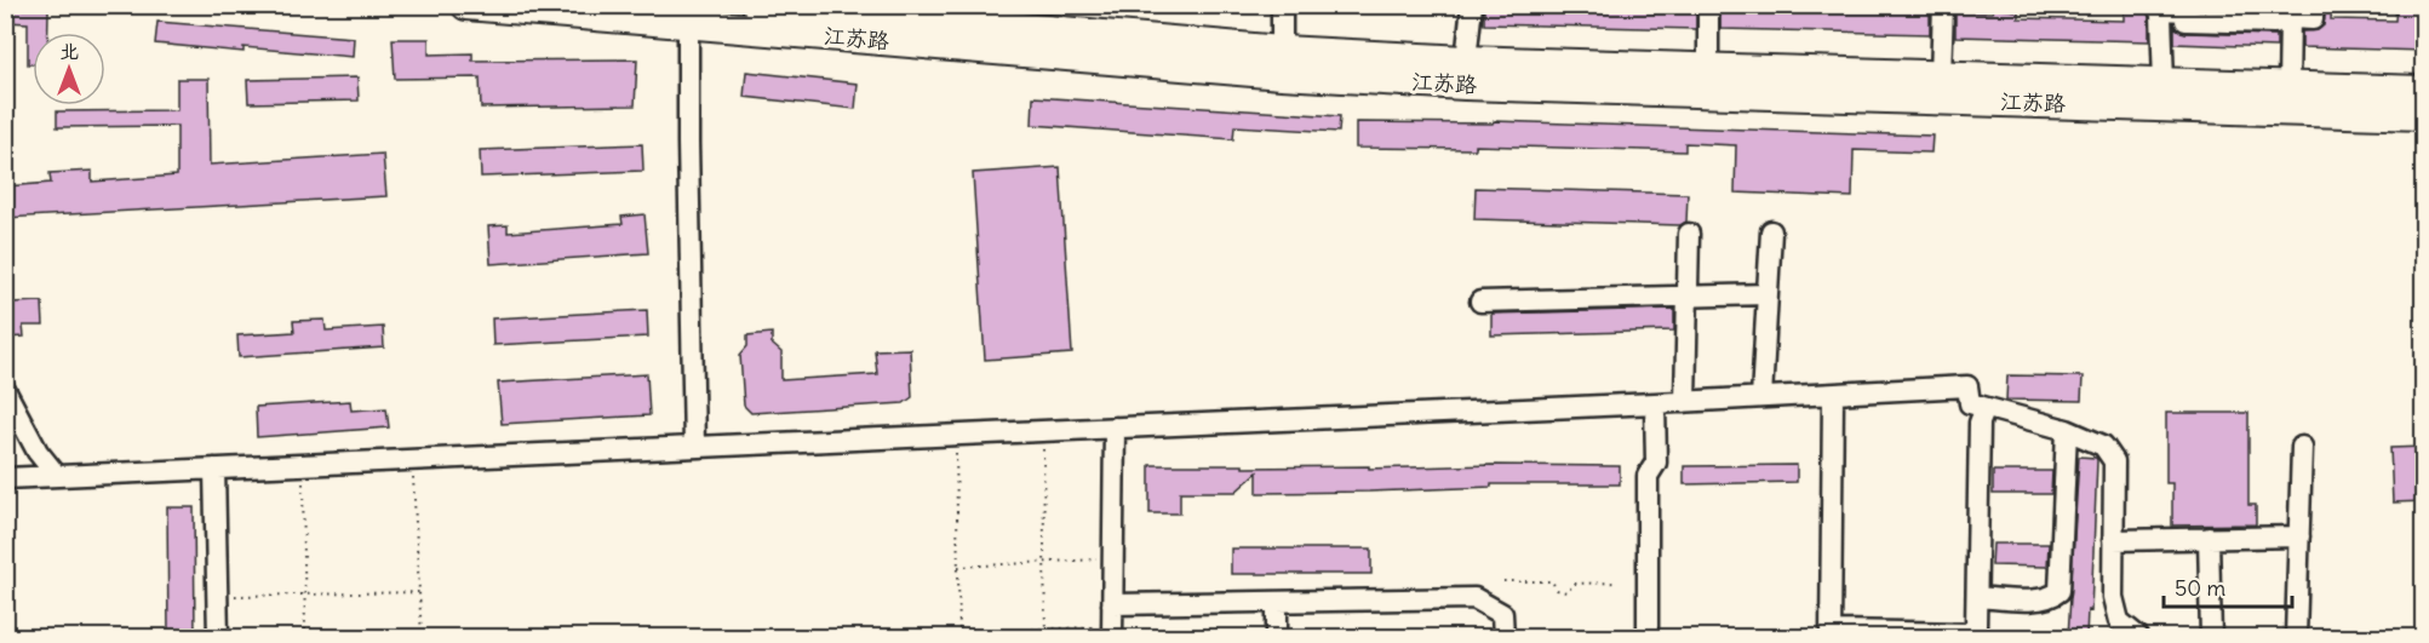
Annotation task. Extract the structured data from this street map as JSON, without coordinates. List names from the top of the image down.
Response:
{
  "streets": {
    "highway": ["江苏路"]
  },
  "scale_bar": "50 m",
  "north": "top"
}
